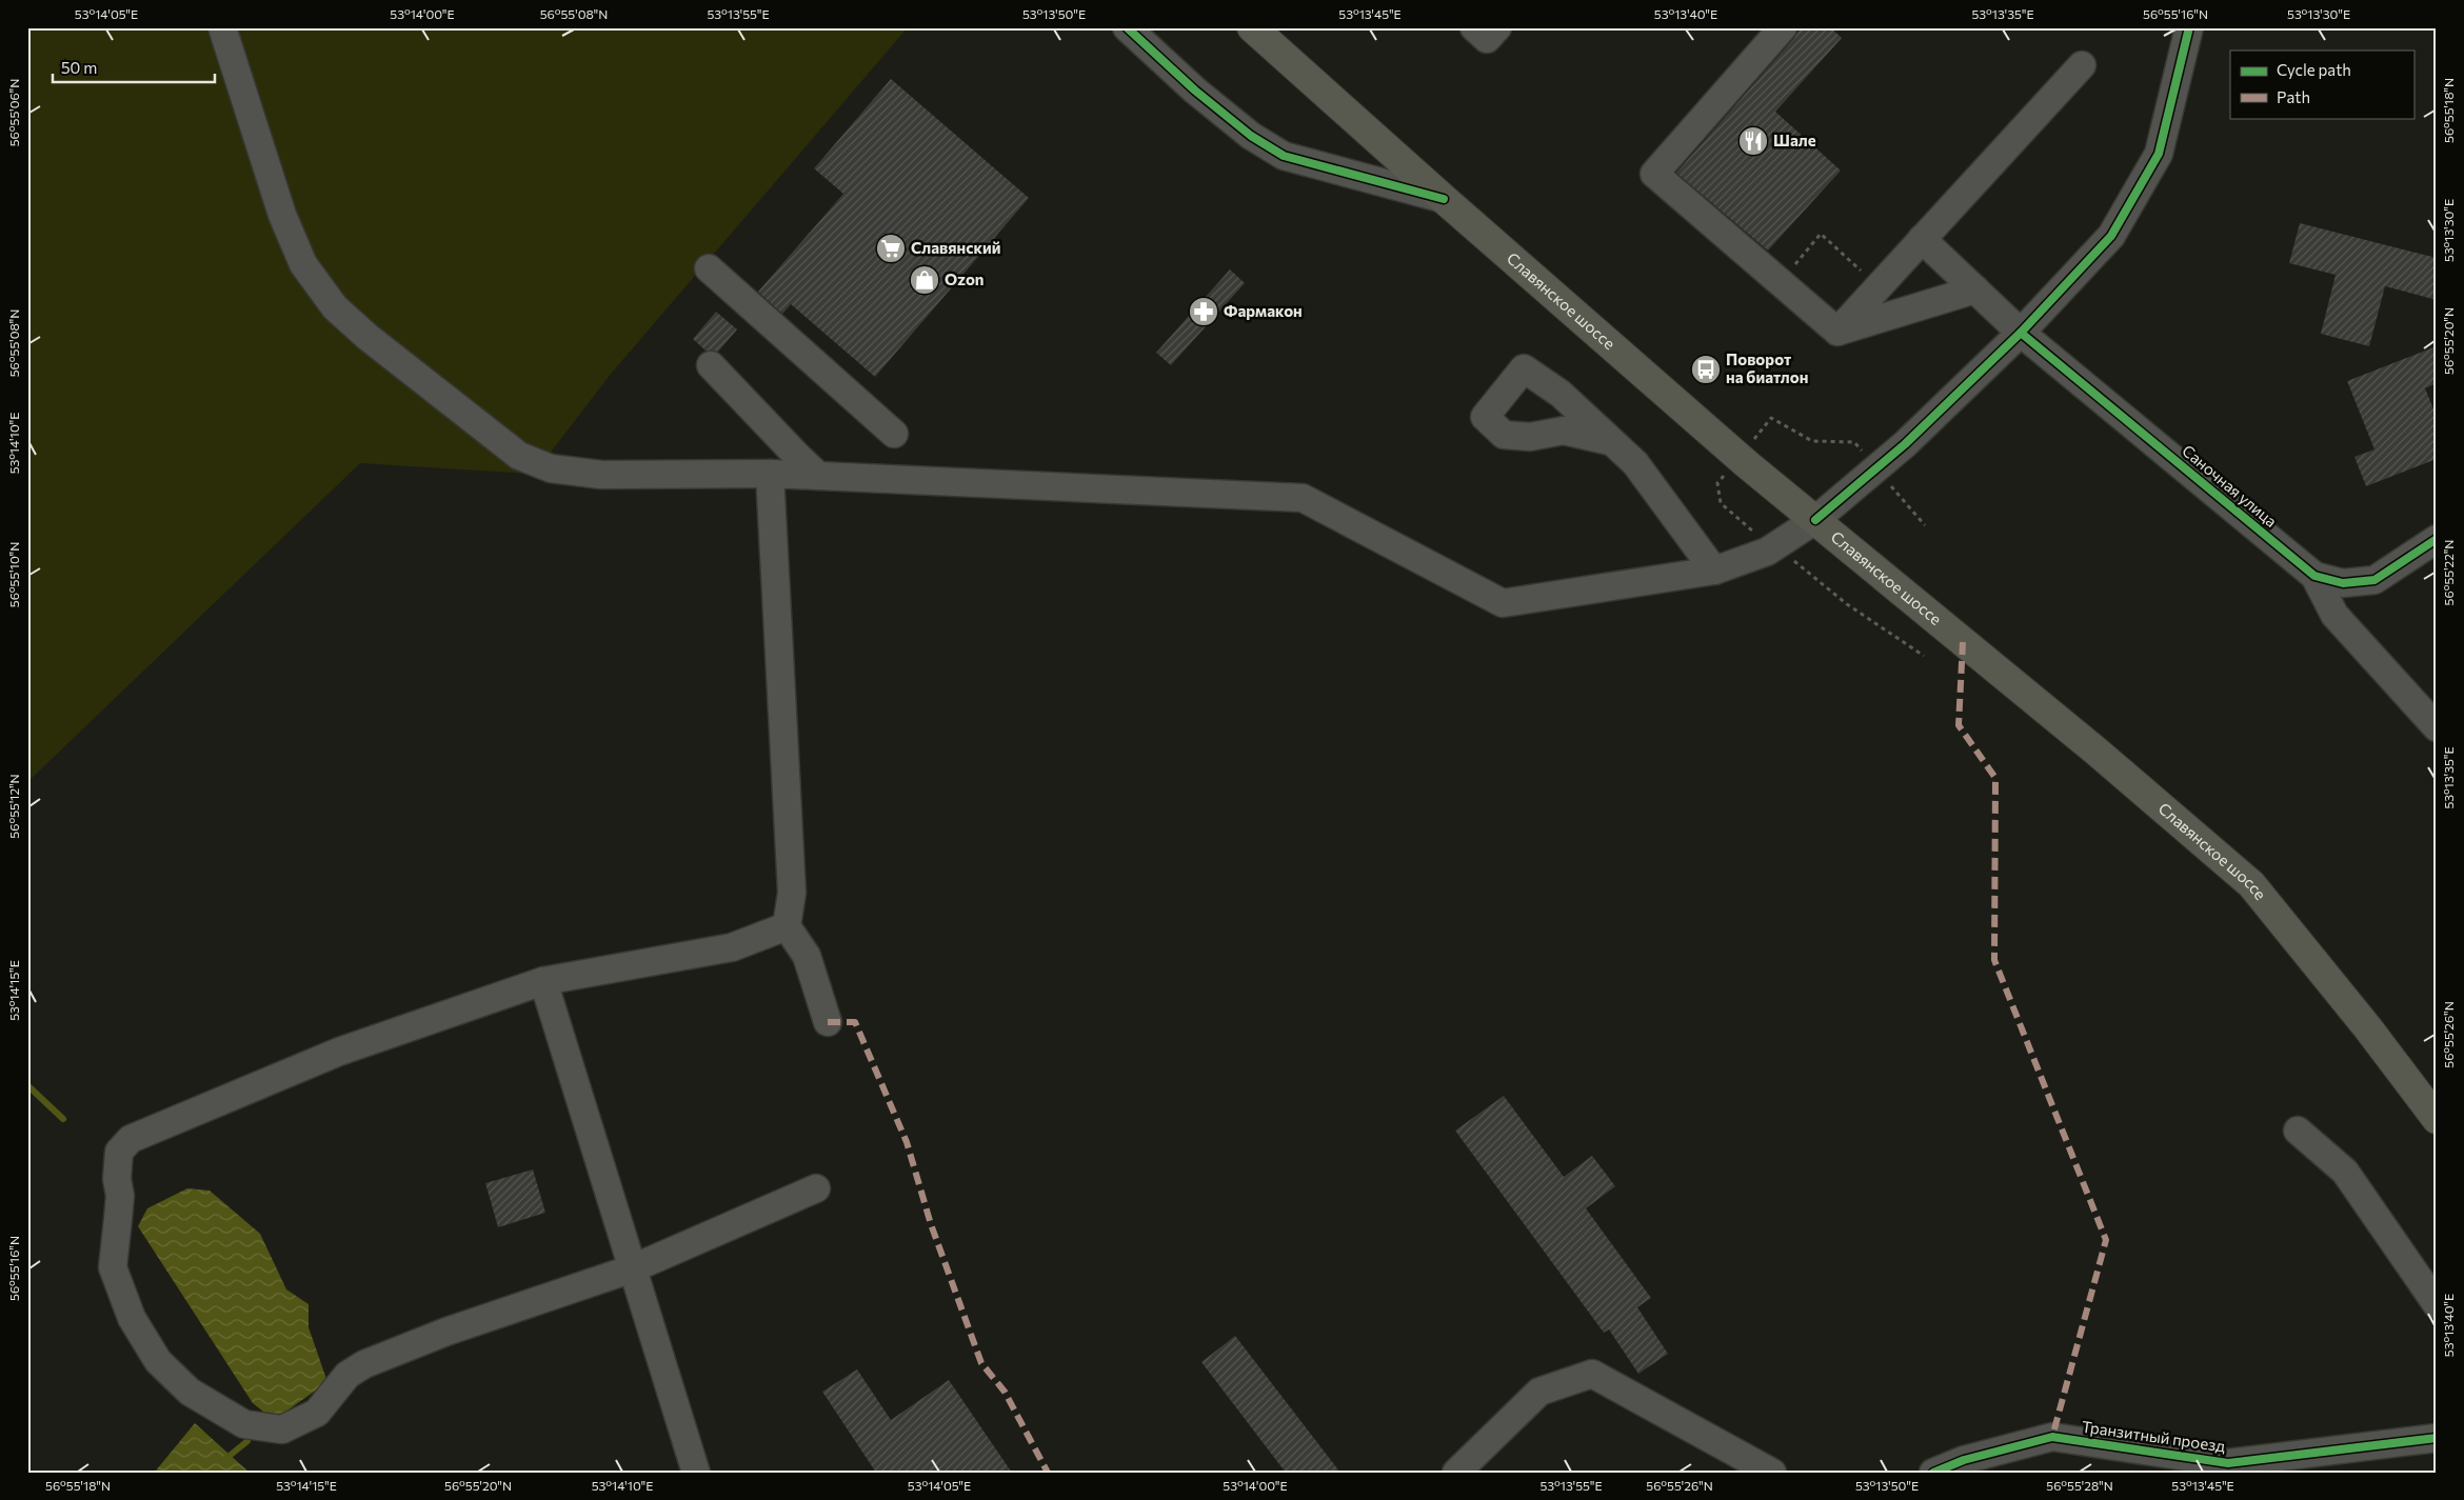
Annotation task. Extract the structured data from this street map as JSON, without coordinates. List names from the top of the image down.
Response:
{
  "streets": {
    "main road": ["Славянское шоссе"],
    "street": ["Саночная улица", "Транзитный проезд"]
  },
  "places": {
    "restaurant": ["Шале"],
    "supermarket": ["Славянский"],
    "shop": ["Ozon"],
    "pharmacy": ["Фармакон"],
    "bus stop": ["Поворот на биатлон"]
  },
  "legend": ["Cycle path", "Path"],
  "scale_bar": "50 m",
  "coordinates": [
    "53°14'05\"E",
    "53°14'00\"E",
    "56°55'08\"N",
    "53°13'55\"E",
    "53°13'50\"E",
    "53°13'45\"E",
    "53°13'40\"E",
    "53°13'35\"E",
    "56°55'16\"N",
    "53°13'30\"E",
    "56°55'18\"N",
    "56°55'06\"N",
    "56°55'20\"N",
    "53°14'10\"E",
    "56°55'22\"N",
    "56°55'10\"N",
    "56°55'12\"N",
    "53°14'15\"E",
    "56°55'26\"N",
    "56°55'28\"N"
  ]
}
